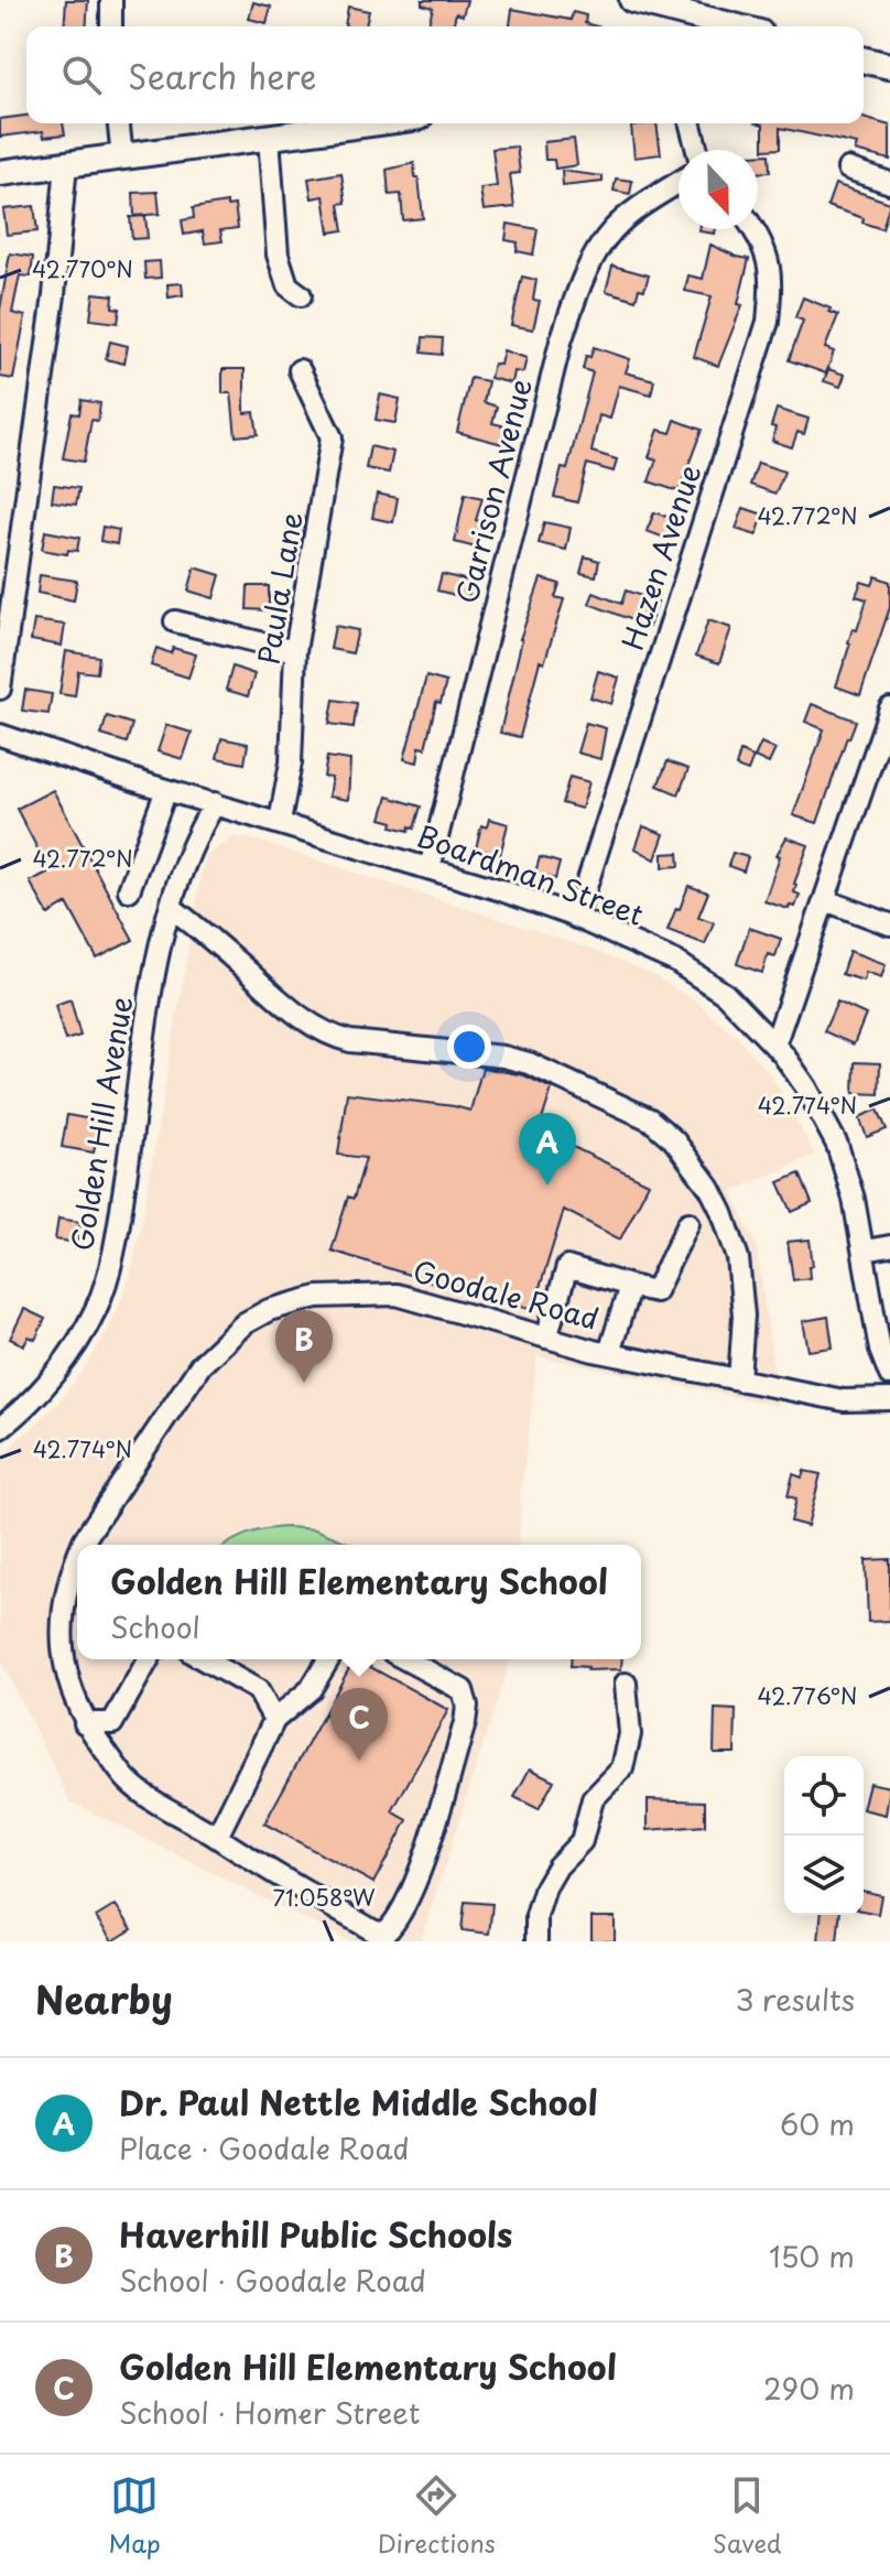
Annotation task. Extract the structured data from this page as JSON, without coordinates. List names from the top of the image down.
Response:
{
  "streets": {
    "street": [
      "Garrison Avenue",
      "Hazen Avenue",
      "Paula Lane",
      "Boardman Street",
      "Golden Hill Avenue",
      "Goodale Road"
    ]
  },
  "crossings": [
    ["Garrison Avenue", "Boardman Street"],
    ["Hazen Avenue", "Boardman Street"],
    ["Paula Lane", "Boardman Street"],
    ["Boardman Street", "Golden Hill Avenue"]
  ],
  "north": "bottom",
  "page": {
    "search": "Search here",
    "pins": ["A", "B", "C"],
    "popup": ["Golden Hill Elementary School", "School"],
    "heading": ["Nearby", "3 results"],
    "list": [
      {
        "mark": "A",
        "name": "Dr. Paul Nettle Middle School",
        "note": "Place · Goodale Road",
        "value": "60 m"
      },
      {
        "mark": "B",
        "name": "Haverhill Public Schools",
        "note": "School · Goodale Road",
        "value": "150 m"
      },
      {
        "mark": "C",
        "name": "Golden Hill Elementary School",
        "note": "School · Homer Street",
        "value": "290 m"
      }
    ],
    "nav": ["Map", "Directions", "Saved"]
  },
  "coordinates": [
    "42.770°N",
    "42.772°N",
    "42.774°N",
    "42.776°N",
    "71.058°W"
  ]
}
